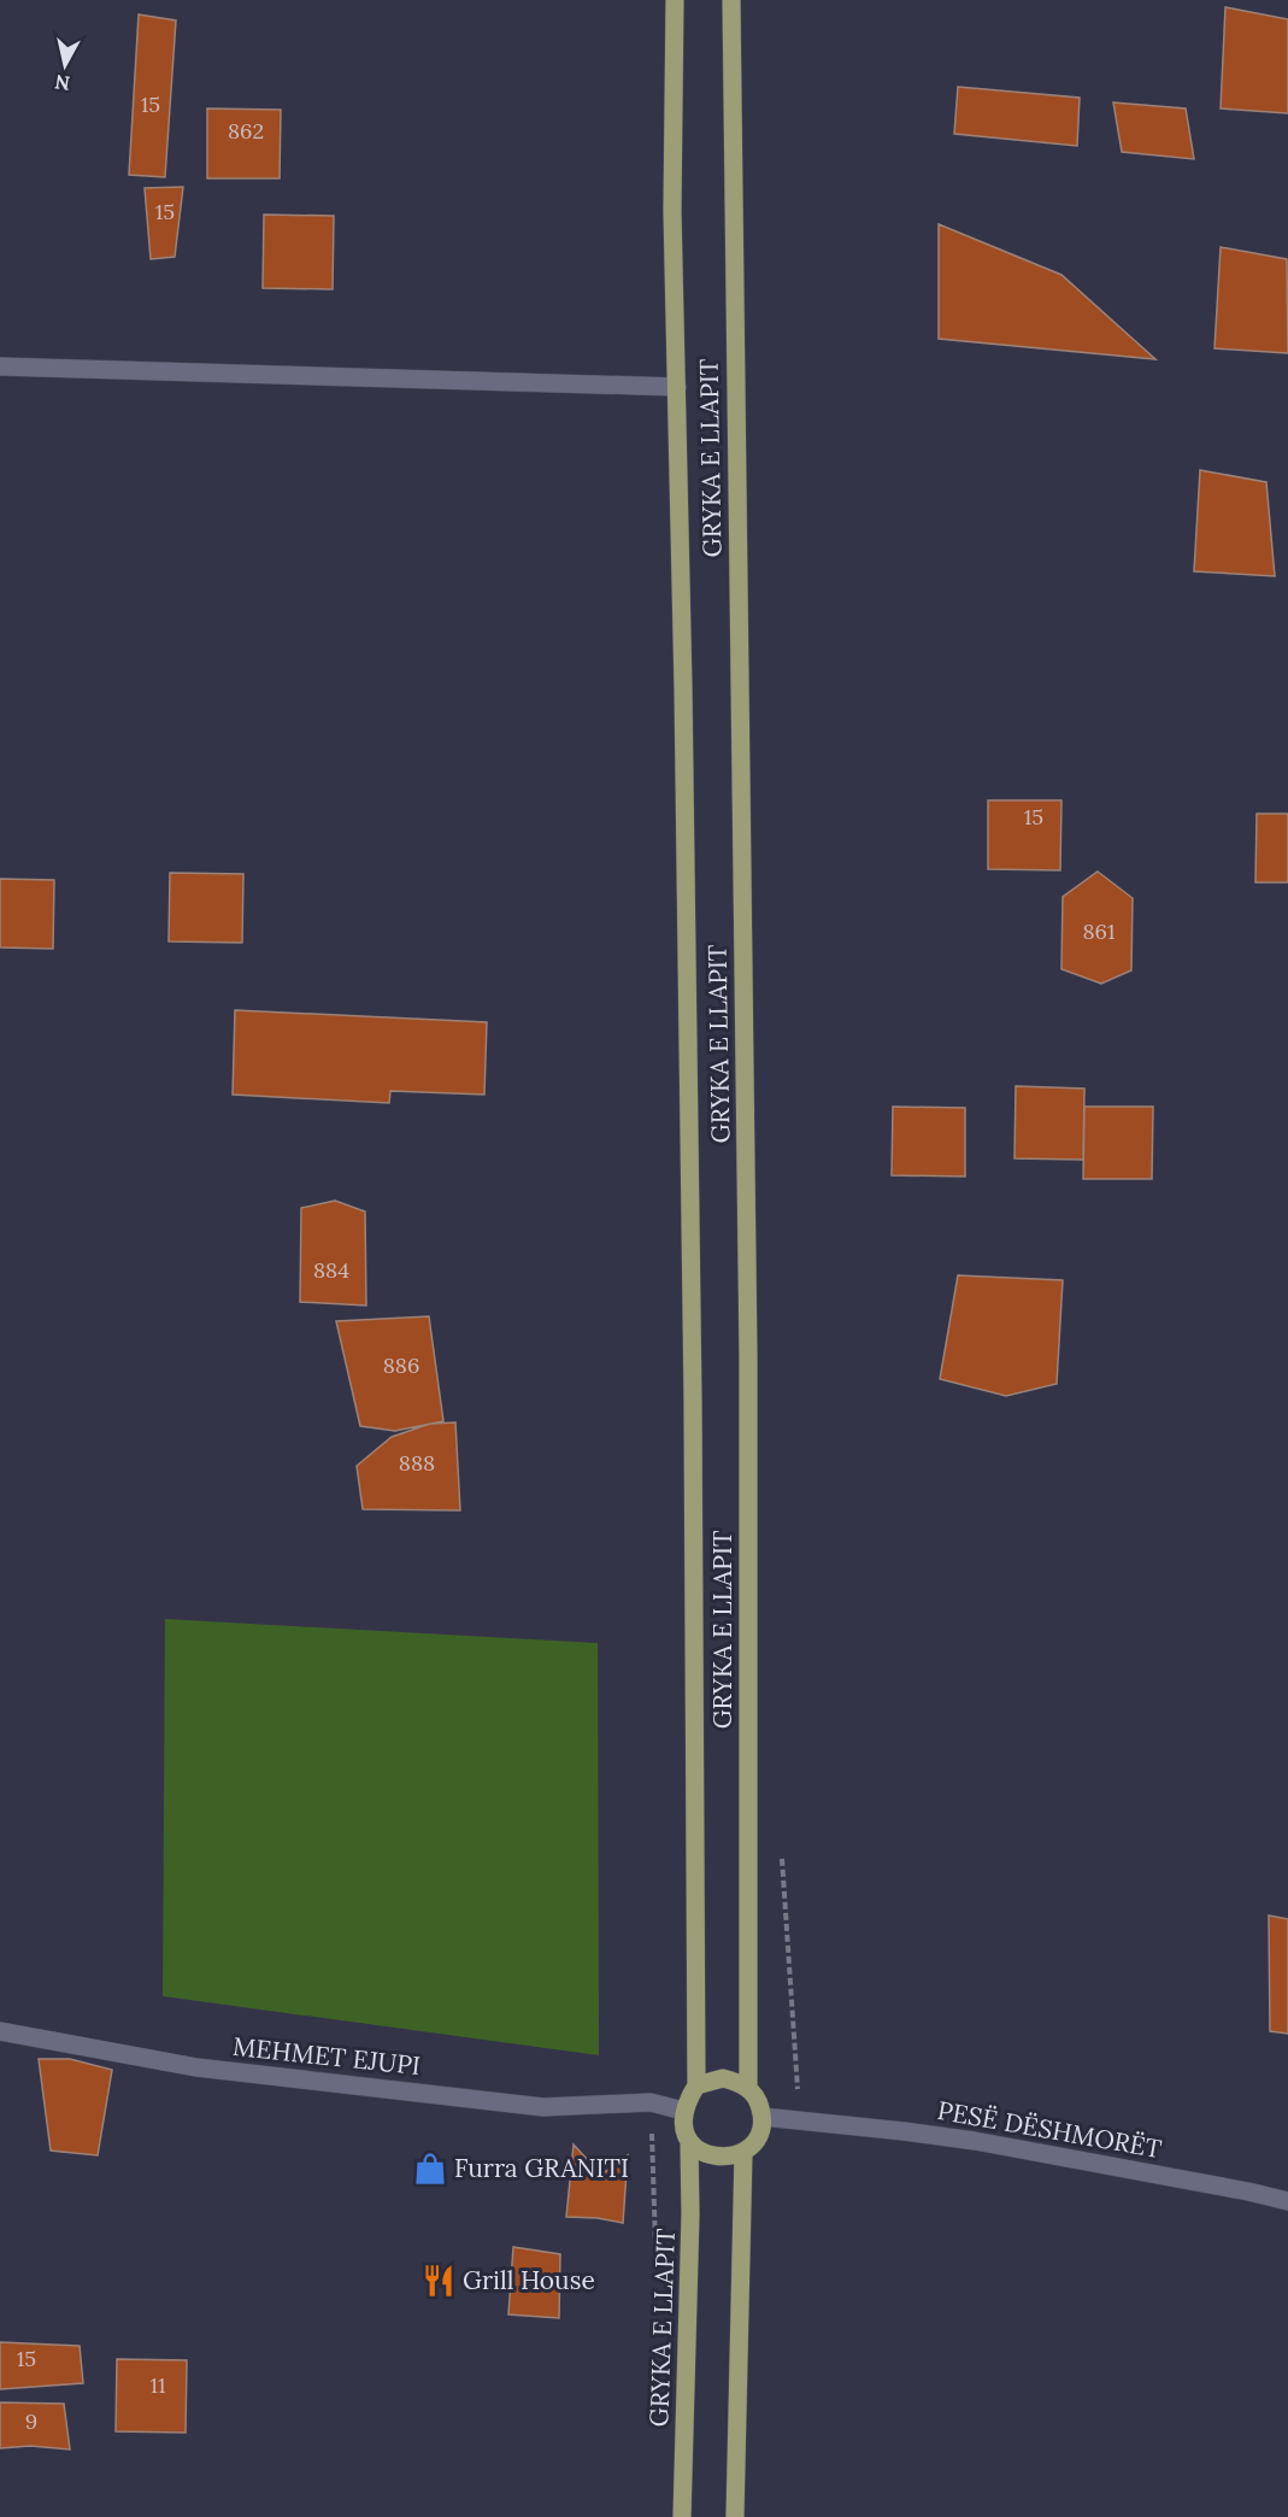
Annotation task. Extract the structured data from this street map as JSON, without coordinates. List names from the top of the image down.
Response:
{
  "streets": {
    "main road": ["GRYKA E LLAPIT"],
    "street": ["MEHMET EJUPI", "PESË DËSHMORËT"]
  },
  "crossings": [
    ["GRYKA E LLAPIT", "MEHMET EJUPI"],
    ["GRYKA E LLAPIT", "PESË DËSHMORËT"],
    ["MEHMET EJUPI", "PESË DËSHMORËT"]
  ],
  "places": {
    "shop": ["Furra GRANITI"],
    "restaurant": ["Grill House"]
  },
  "house_numbers": [
    "15",
    "862",
    "15",
    "15",
    "861",
    "884",
    "886",
    "888",
    "15",
    "11",
    "9"
  ],
  "north": "bottom"
}
